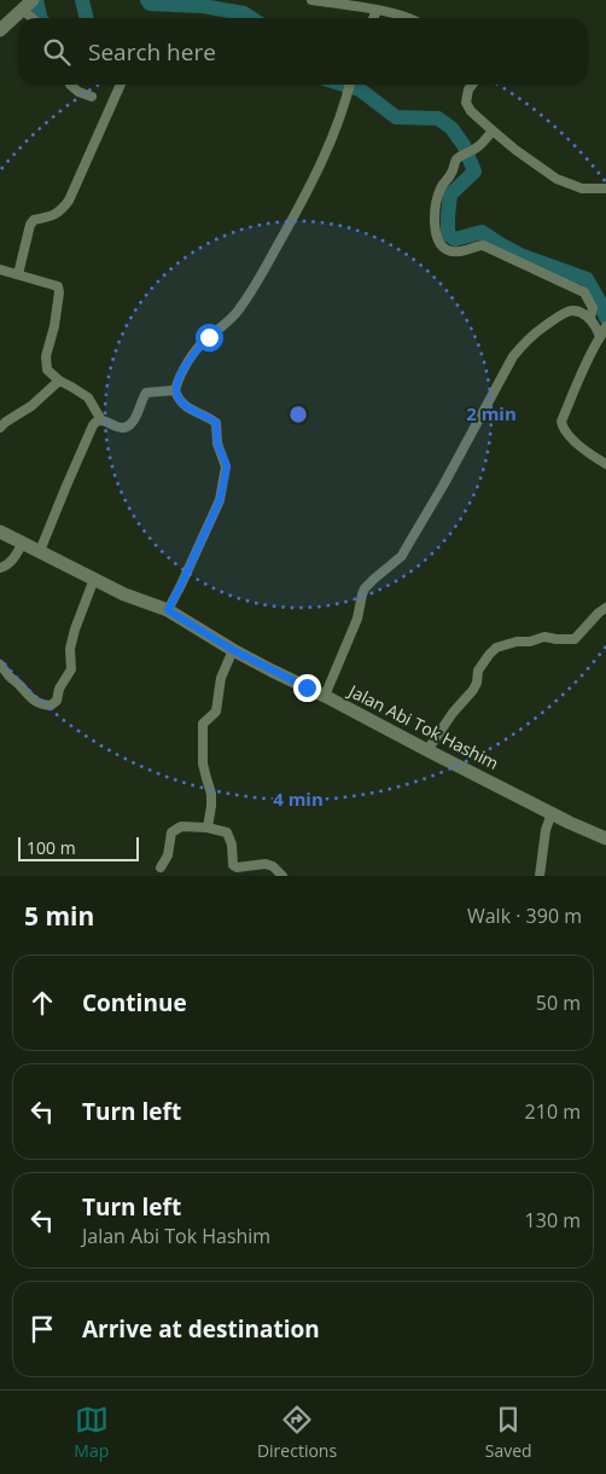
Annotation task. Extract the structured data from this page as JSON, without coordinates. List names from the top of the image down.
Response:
{
  "streets": {
    "main road": ["Jalan Abi Tok Hashim"]
  },
  "scale_bar": "100 m",
  "page": {
    "search": "Search here",
    "scale": "100 m",
    "heading": ["5 min", "Walk · 390 m"],
    "list": [
      ["Continue", "50 m"],
      ["Turn left", "210 m"],
      ["Turn left", "Jalan Abi Tok Hashim", "130 m"],
      "Arrive at destination"
    ],
    "nav": ["Map", "Directions", "Saved"]
  },
  "rings": ["2 min", "4 min"]
}
